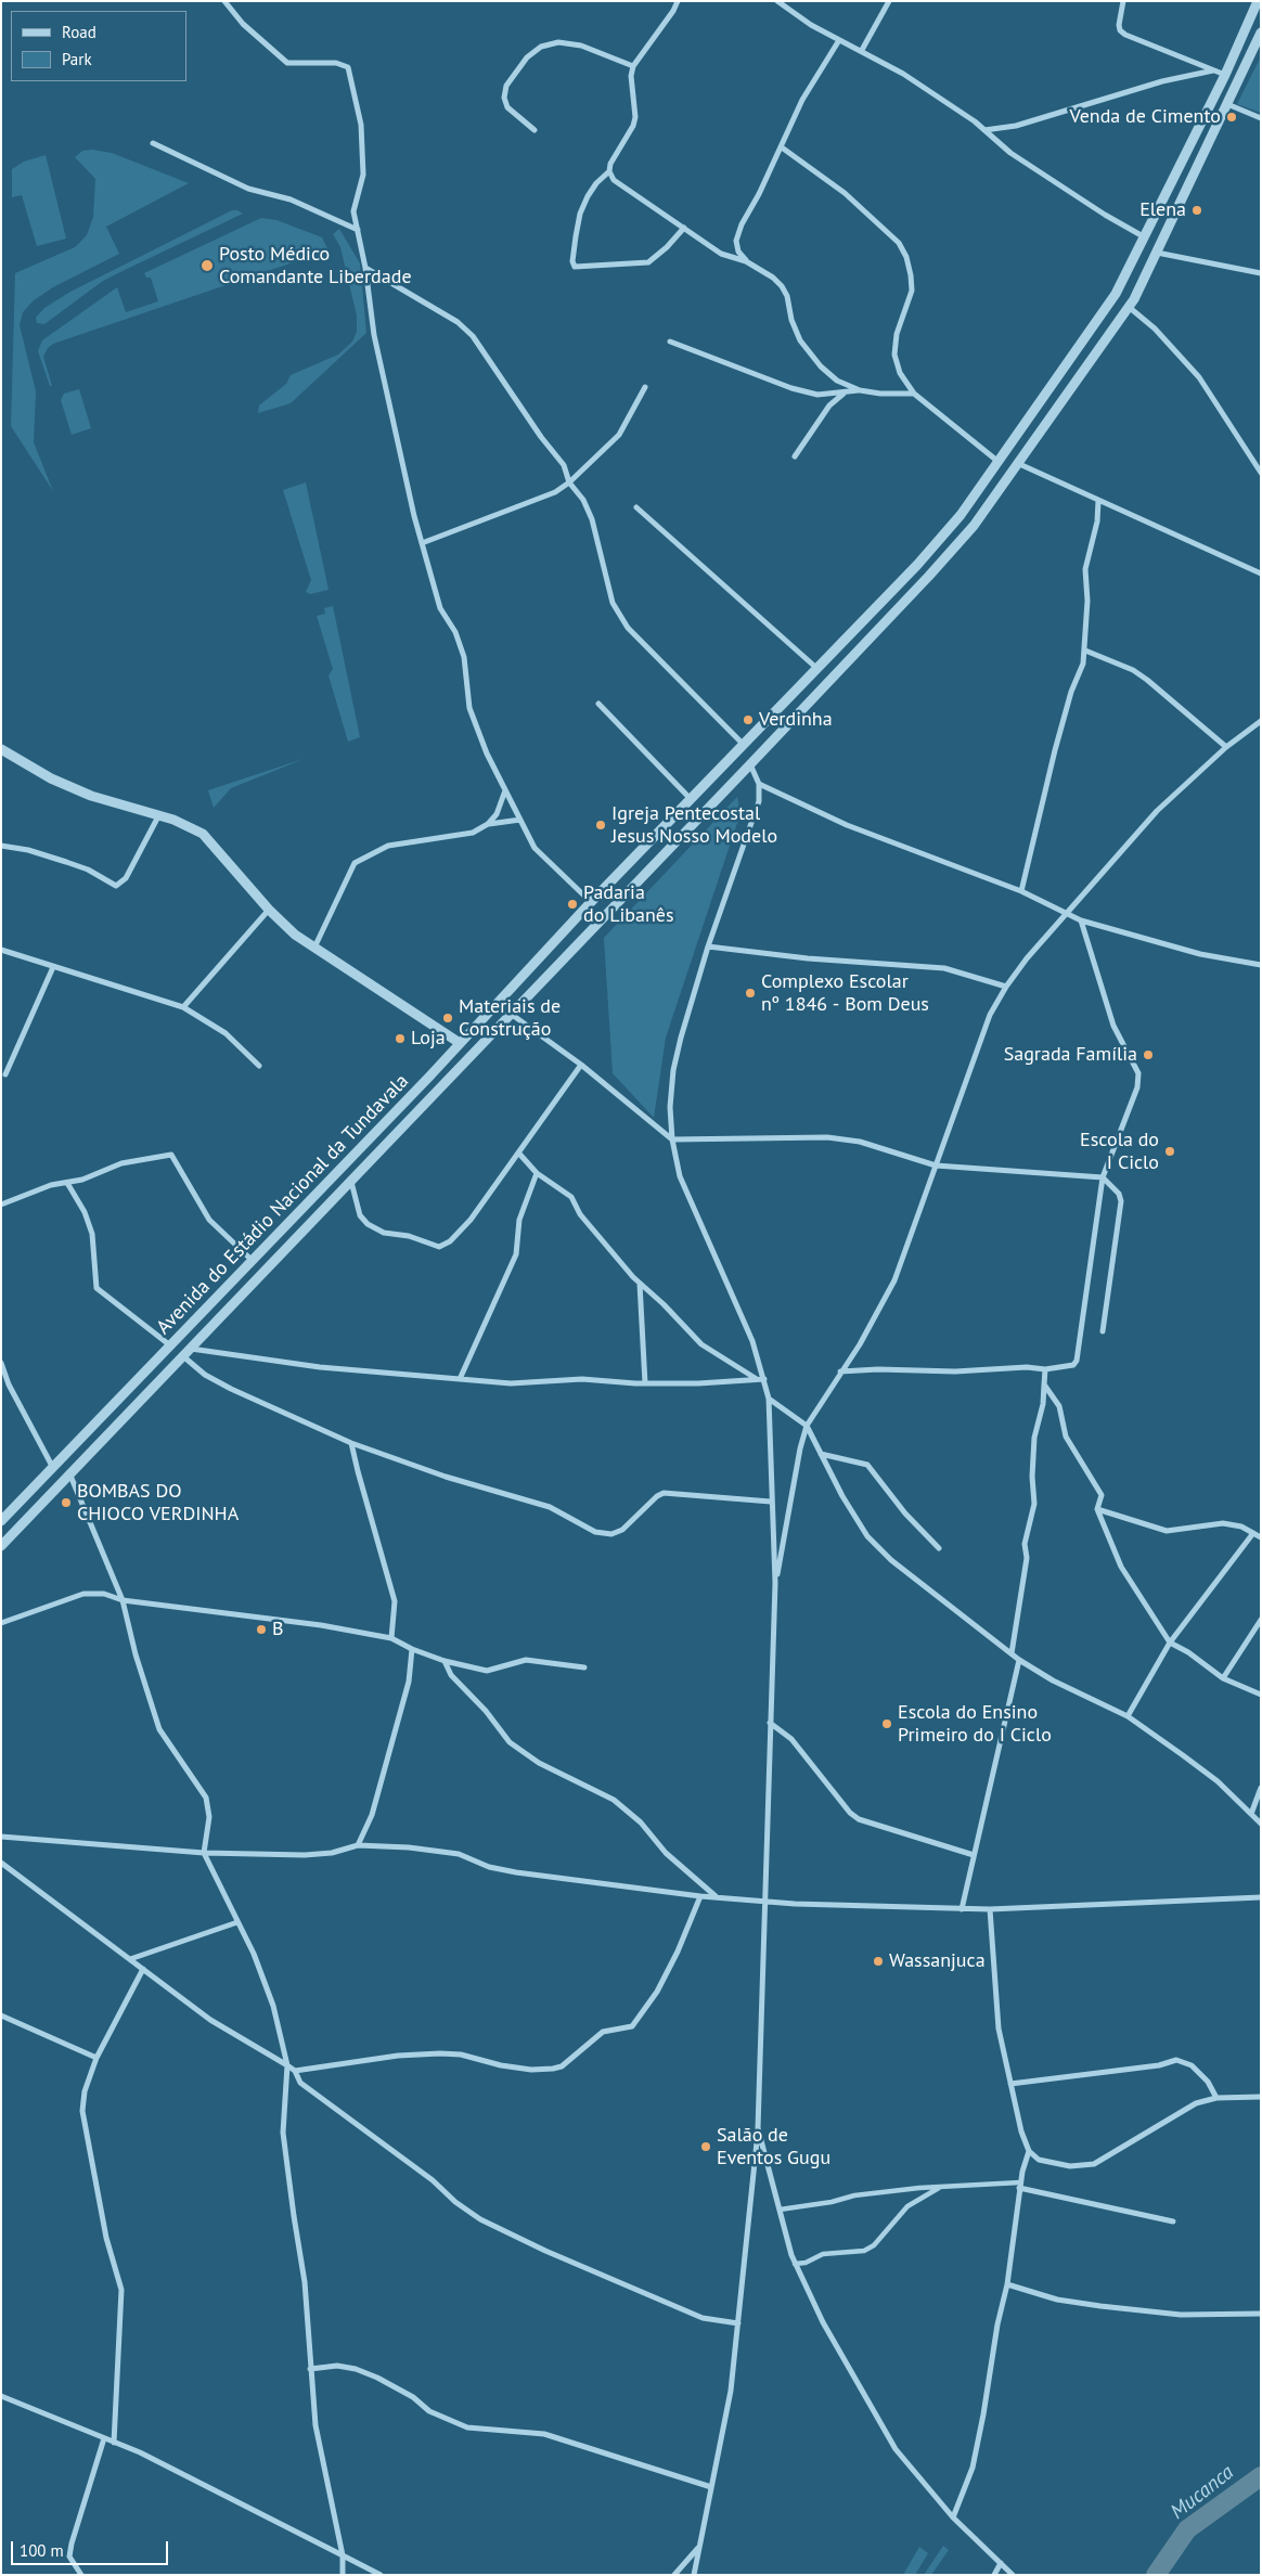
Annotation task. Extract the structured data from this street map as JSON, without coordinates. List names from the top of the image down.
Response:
{
  "streets": {
    "street": ["Avenida do Estádio Nacional da Tundavala"]
  },
  "water": ["Mucanca"],
  "places": [
    "Venda de Cimento",
    "Elena",
    "Posto Médico Comandante Liberdade",
    "Verdinha",
    "Igreja Pentecostal Jesus Nosso Modelo",
    "Padaria do Libanês",
    "Complexo Escolar nº 1846 - Bom Deus",
    "Materiais de Construção",
    "Loja",
    "Sagrada Família",
    "Escola do I Ciclo",
    "BOMBAS DO CHIOCO VERDINHA",
    "B",
    "Escola do Ensino Primeiro do I Ciclo",
    "Wassanjuca",
    "Salão de Eventos Gugu"
  ],
  "legend": ["Road", "Park"],
  "scale_bar": "100 m"
}
